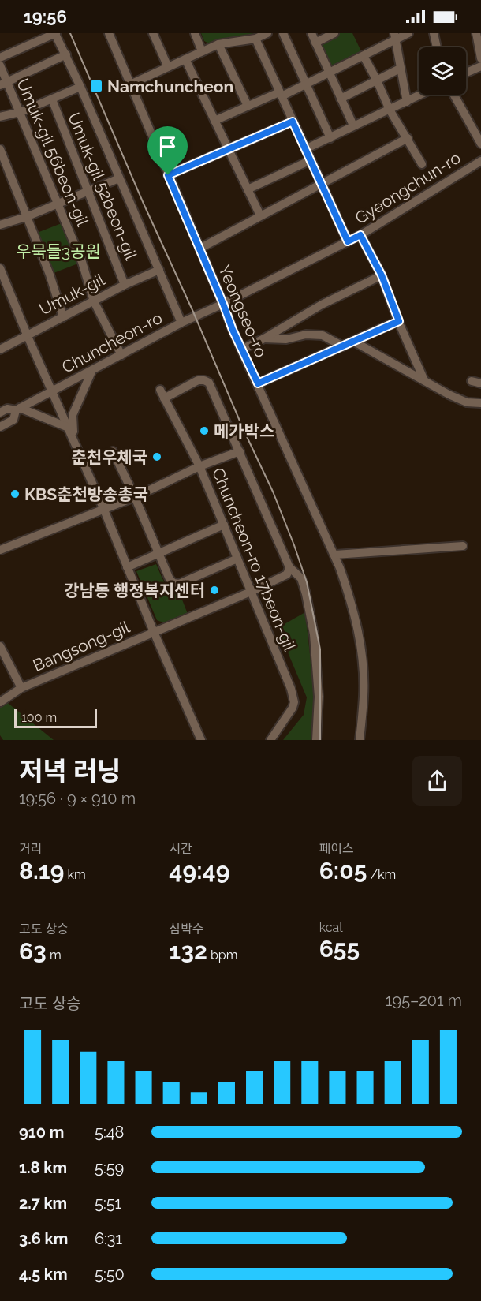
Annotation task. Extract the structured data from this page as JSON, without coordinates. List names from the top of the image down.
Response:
{
  "streets": {
    "street": [
      "Umuk-gil 56beon-gil",
      "Umuk-gil 52beon-gil",
      "Gyeongchun-ro",
      "Umuk-gil",
      "Yeongseo-ro",
      "Chuncheon-ro",
      "Chuncheon-ro 17beon-gil",
      "Bangsong-gil"
    ]
  },
  "crossings": [
    ["Umuk-gil 56beon-gil", "Umuk-gil 52beon-gil"],
    ["Umuk-gil 56beon-gil", "Umuk-gil"],
    ["Umuk-gil 56beon-gil", "Chuncheon-ro"],
    ["Umuk-gil 52beon-gil", "Umuk-gil"],
    ["Gyeongchun-ro", "Yeongseo-ro"],
    ["Gyeongchun-ro", "Chuncheon-ro"],
    ["Umuk-gil", "Bangsong-gil"],
    ["Yeongseo-ro", "Chuncheon-ro"],
    ["Chuncheon-ro", "Bangsong-gil"],
    ["Chuncheon-ro 17beon-gil", "Bangsong-gil"]
  ],
  "parks": ["우묵들3공원"],
  "places": {
    "transit": ["Namchuncheon"],
    "other": [
      "메가박스",
      "춘천우체국",
      "KBS춘천방송총국",
      "강남동 행정복지센터"
    ]
  },
  "scale_bar": "100 m",
  "page": {
    "status": "19:56",
    "scale": "100 m",
    "heading": ["저녁 러닝", "19:56 · 9 × 910 m"],
    "stats": [
      ["거리", "8.19 km"],
      ["시간", "49:49"],
      ["페이스", "6:05 /km"],
      ["고도 상승", "63 m"],
      ["심박수", "132 bpm"],
      ["kcal", "655"]
    ],
    "chart": ["고도 상승", "195–201 m"],
    "list": [
      {
        "name": "910 m",
        "note": "5:48"
      },
      {
        "name": "1.8 km",
        "note": "5:59"
      },
      {
        "name": "2.7 km",
        "note": "5:51"
      },
      {
        "name": "3.6 km",
        "note": "6:31"
      },
      {
        "name": "4.5 km",
        "note": "5:50"
      }
    ]
  }
}
